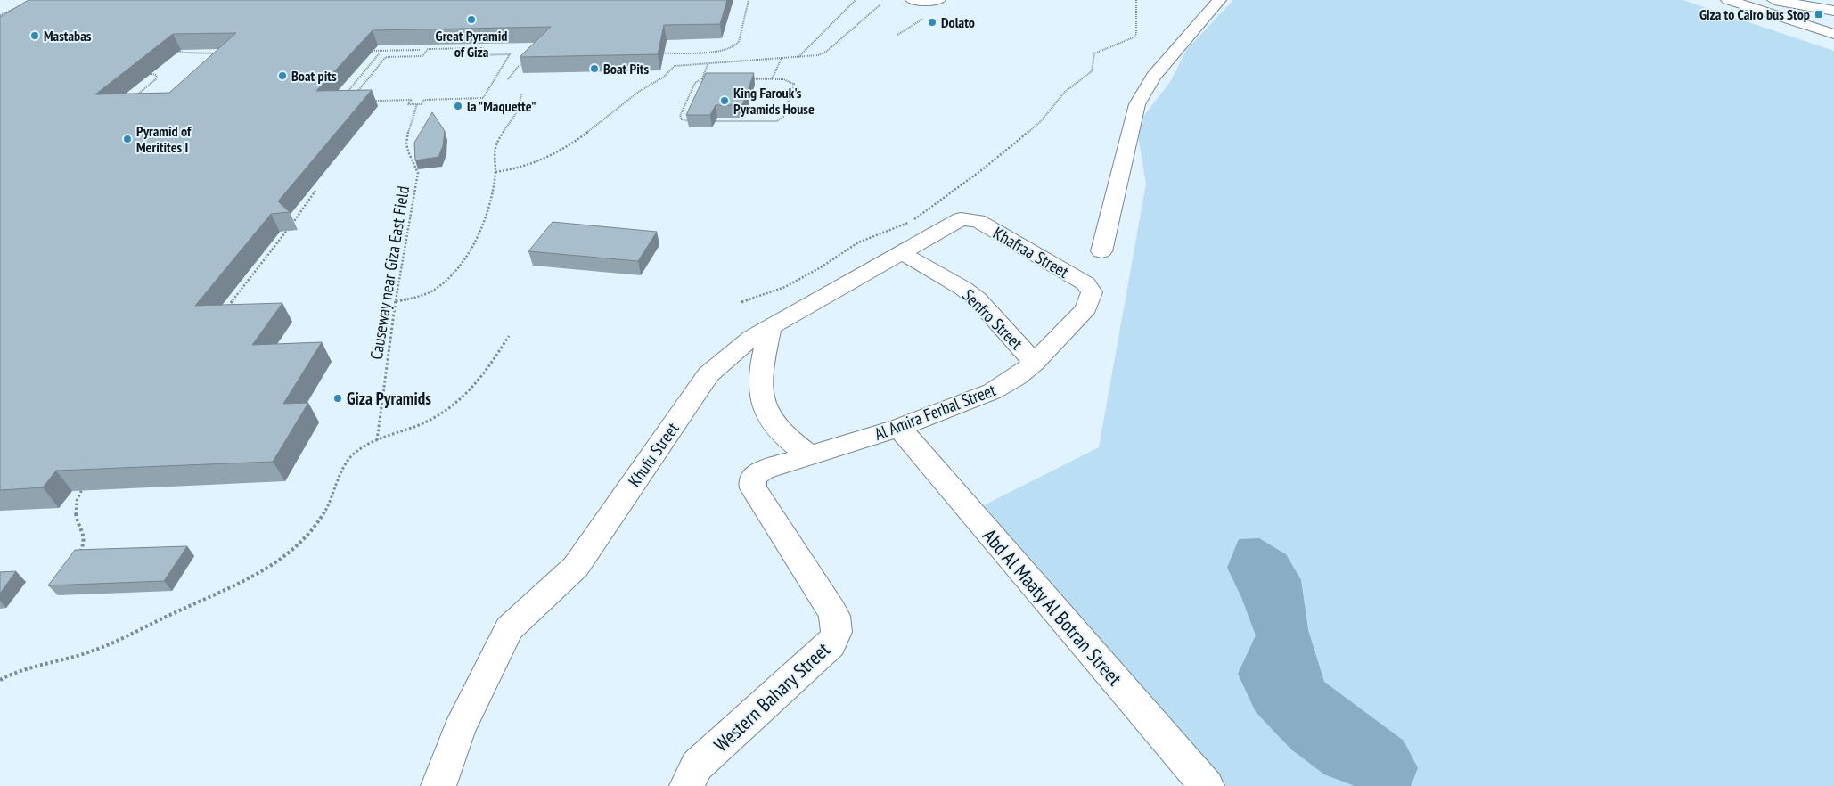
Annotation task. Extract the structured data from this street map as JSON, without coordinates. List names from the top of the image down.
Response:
{
  "streets": {
    "street": [
      "Khafraa Street",
      "Senfro Street",
      "Al Amira Ferbal Street",
      "Khufu Street",
      "Abd Al Maaty Al Botran Street",
      "Western Bahary Street"
    ],
    "path": ["Causeway near Giza East Field"]
  },
  "crossings": [
    ["Khafraa Street", "Al Amira Ferbal Street"],
    ["Khafraa Street", "Khufu Street"],
    ["Senfro Street", "Al Amira Ferbal Street"],
    ["Senfro Street", "Khufu Street"],
    ["Al Amira Ferbal Street", "Abd Al Maaty Al Botran Street"],
    ["Al Amira Ferbal Street", "Western Bahary Street"]
  ],
  "places": {
    "transit": ["Giza to Cairo bus Stop"],
    "other": [
      "Great Pyramid of Giza",
      "Dolato",
      "Mastabas",
      "Boat Pits",
      "Boat pits",
      "King Farouk's Pyramids House",
      "la \"Maquette\"",
      "Pyramid of Meritites I",
      "Giza Pyramids"
    ]
  }
}
